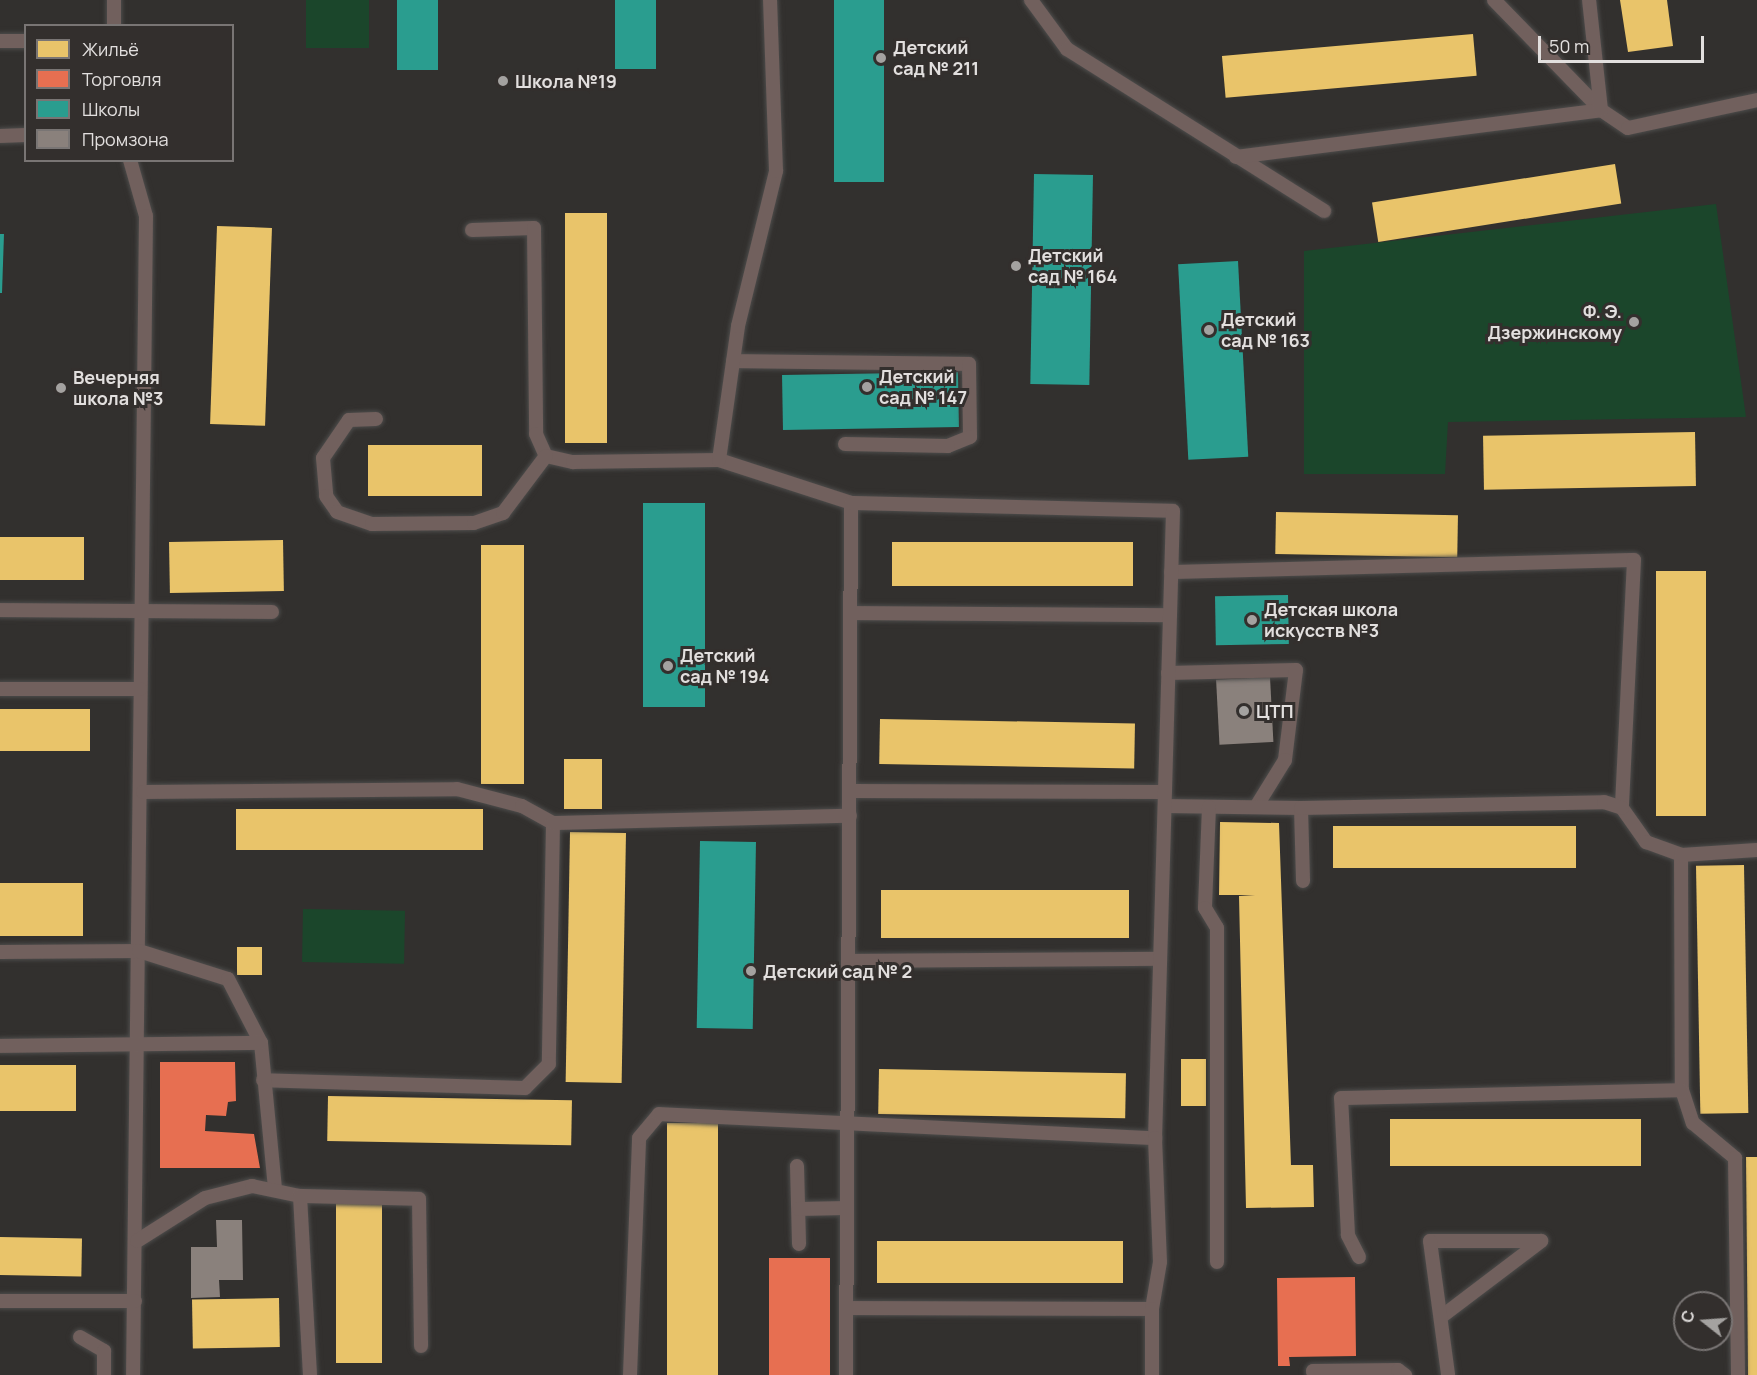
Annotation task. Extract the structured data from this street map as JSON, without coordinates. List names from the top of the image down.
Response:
{
  "places": [
    "Детский сад № 211",
    "Школа №19",
    "Детский сад № 164",
    "Ф. Э. Дзержинскому",
    "Детский сад № 163",
    "Детский сад № 147",
    "Вечерняя школа №3",
    "Детская школа искусств №3",
    "Детский сад № 194",
    "ЦТП",
    "Детский сад № 2"
  ],
  "legend": [
    "Жильё",
    "Торговля",
    "Школы",
    "Промзона"
  ],
  "scale_bar": "50 m",
  "north": "left"
}
